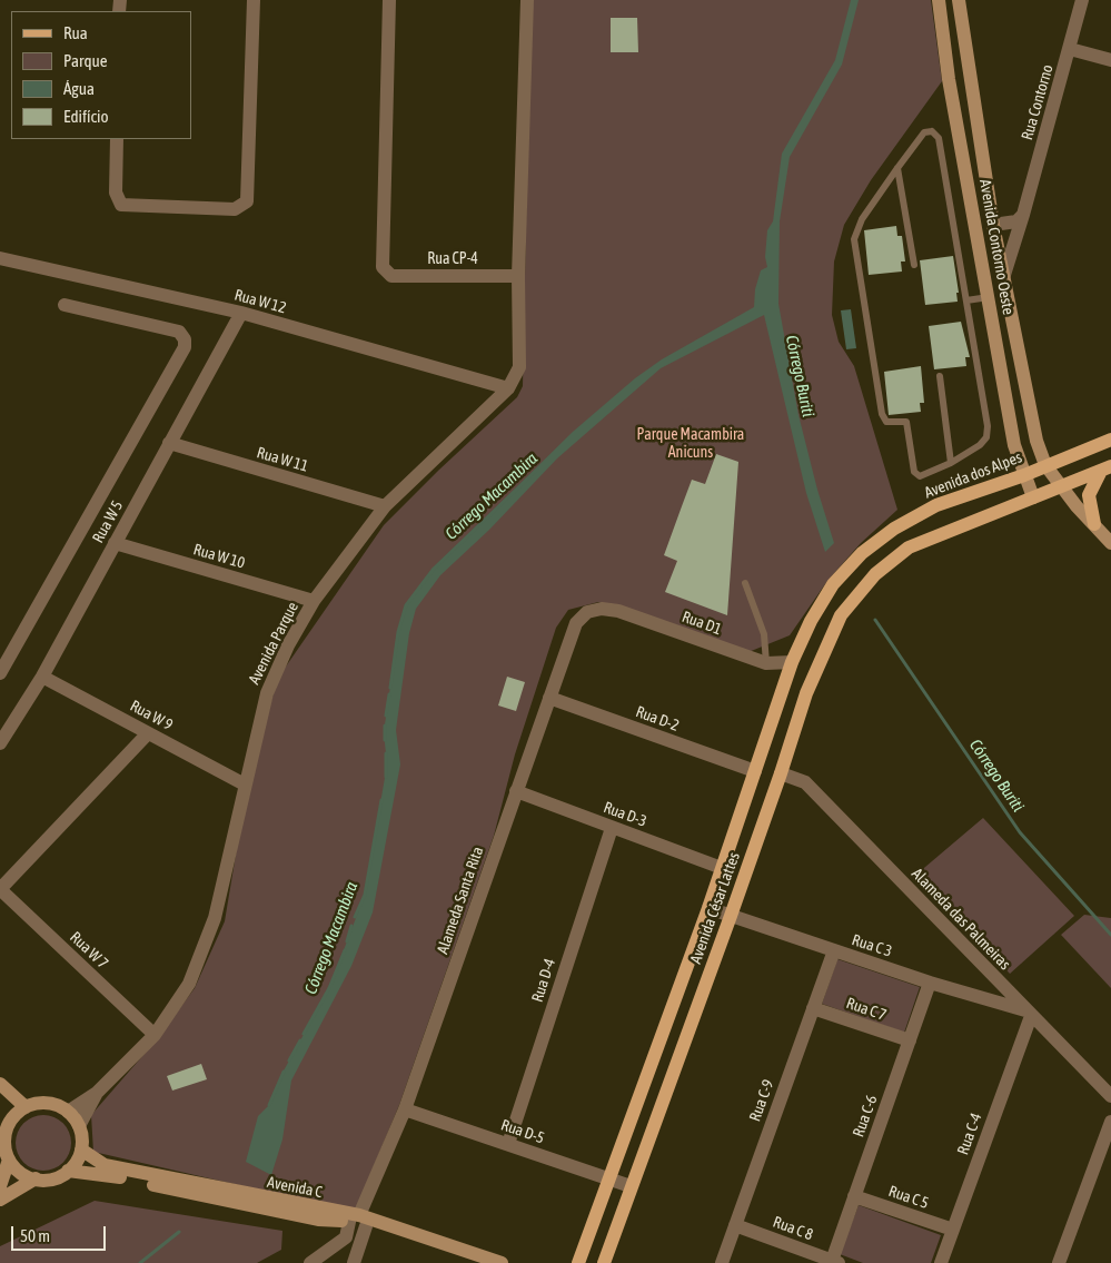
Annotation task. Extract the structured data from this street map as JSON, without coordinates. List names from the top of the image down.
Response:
{
  "streets": {
    "main road": ["Avenida dos Alpes", "Avenida César Lattes"],
    "street": [
      "Rua Contorno",
      "Avenida Contorno Oeste",
      "Rua CP-4",
      "Rua W 12",
      "Rua W 11",
      "Rua W 5",
      "Rua W 10",
      "Rua D1",
      "Avenida Parque",
      "Rua W 9",
      "Rua D-2",
      "Rua D-3",
      "Alameda Santa Rita",
      "Alameda das Palmeiras",
      "Rua C 3",
      "Rua W 7",
      "Rua D-4",
      "Rua C 7",
      "Rua C-9",
      "Rua C-6",
      "Rua D-5",
      "Rua C-4",
      "Avenida C",
      "Rua C 5",
      "Rua C 8"
    ]
  },
  "crossings": [
    ["Rua Contorno", "Avenida Contorno Oeste"],
    ["Avenida Contorno Oeste", "Avenida dos Alpes"],
    ["Avenida Contorno Oeste", "Avenida César Lattes"],
    ["Rua CP-4", "Avenida Parque"],
    ["Rua W 12", "Rua W 5"],
    ["Rua W 12", "Avenida Parque"],
    ["Rua W 11", "Rua W 5"],
    ["Rua W 11", "Avenida Parque"],
    ["Avenida dos Alpes", "Avenida César Lattes"],
    ["Rua W 5", "Rua W 10"],
    ["Rua W 5", "Rua W 9"],
    ["Rua W 10", "Avenida Parque"],
    ["Rua D1", "Alameda Santa Rita"],
    ["Rua D1", "Avenida César Lattes"],
    ["Avenida Parque", "Rua W 9"],
    ["Avenida Parque", "Rua W 7"],
    ["Avenida Parque", "Avenida C"],
    ["Rua D-2", "Alameda Santa Rita"],
    ["Rua D-2", "Avenida César Lattes"],
    ["Rua D-3", "Alameda Santa Rita"],
    ["Rua D-3", "Avenida César Lattes"],
    ["Rua D-3", "Rua D-4"],
    ["Alameda Santa Rita", "Rua D-5"],
    ["Alameda Santa Rita", "Avenida C"],
    ["Avenida César Lattes", "Alameda das Palmeiras"],
    ["Avenida César Lattes", "Rua C 3"],
    ["Avenida César Lattes", "Rua D-5"],
    ["Alameda das Palmeiras", "Rua C 3"],
    ["Alameda das Palmeiras", "Rua C-4"],
    ["Rua C 3", "Rua C-9"],
    ["Rua C 3", "Rua C-6"],
    ["Rua C 3", "Rua C-4"],
    ["Rua D-4", "Rua D-5"],
    ["Rua C 7", "Rua C-9"],
    ["Rua C 7", "Rua C-6"],
    ["Rua C-9", "Rua C 8"],
    ["Rua C-6", "Rua C 5"],
    ["Rua C-6", "Rua C 8"],
    ["Rua C-4", "Rua C 5"]
  ],
  "water": ["Córrego Buriti", "Córrego Macambira"],
  "parks": ["Parque Macambira Anicuns"],
  "legend": [
    "Rua",
    "Parque",
    "Água",
    "Edifício"
  ],
  "scale_bar": "50 m"
}
